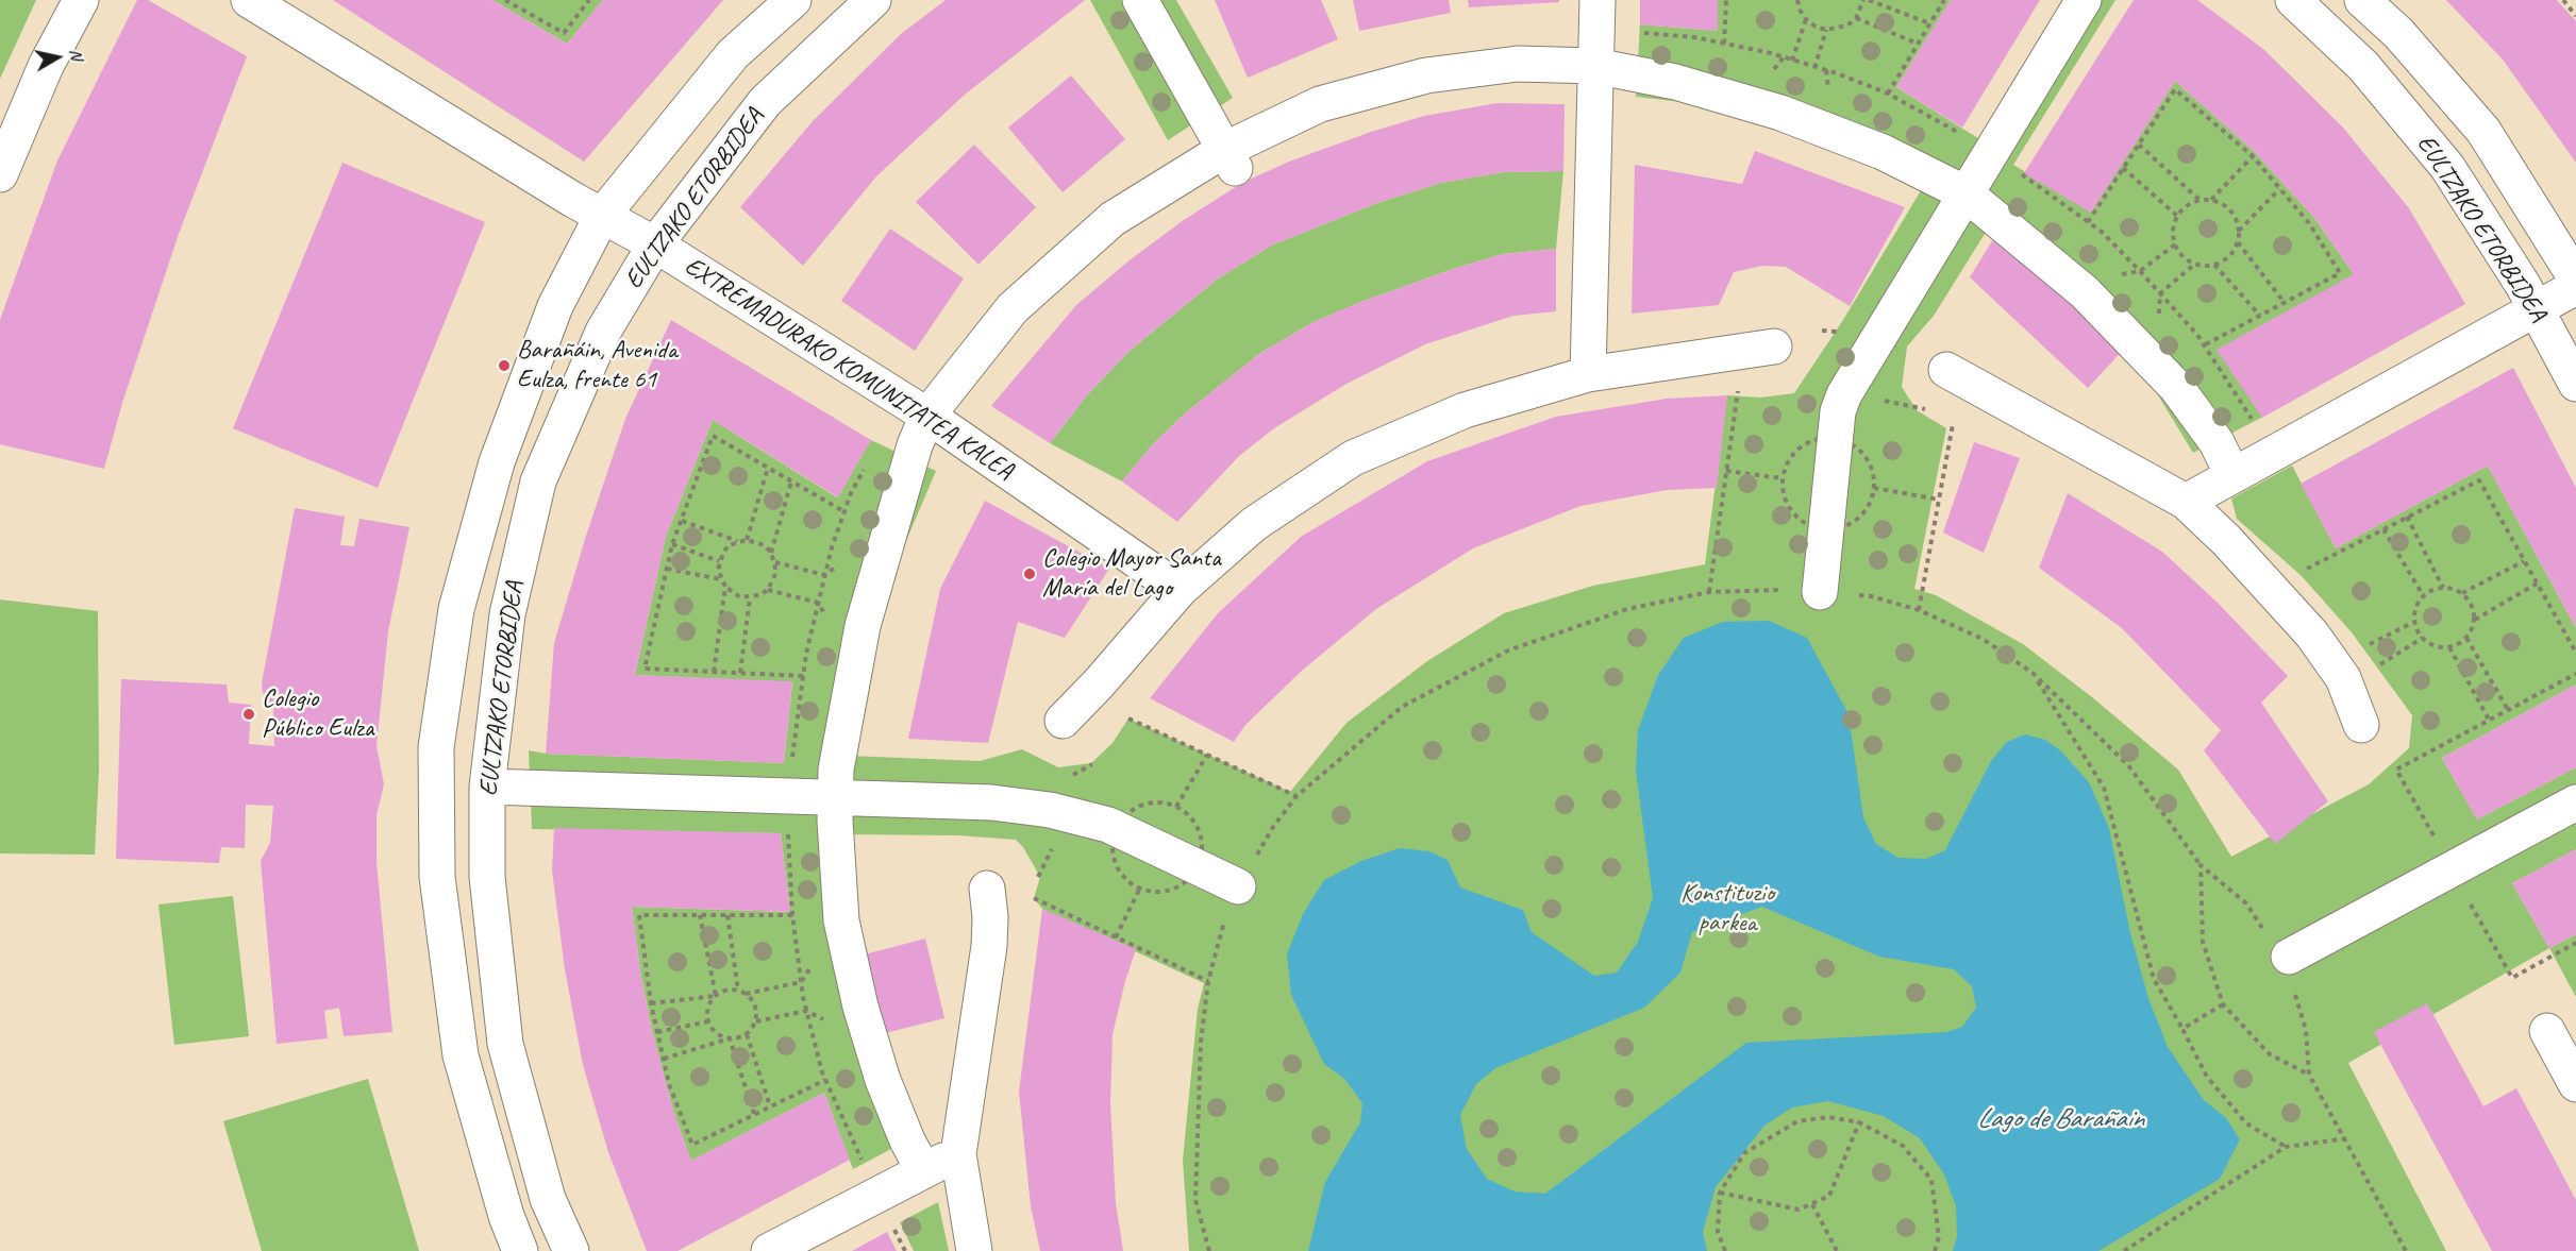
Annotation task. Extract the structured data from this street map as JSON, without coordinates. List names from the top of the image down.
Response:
{
  "streets": {
    "street": ["EULTZAKO ETORBIDEA", "EXTREMADURAKO KOMUNITATEA KALEA"]
  },
  "crossings": [
    ["EULTZAKO ETORBIDEA", "EXTREMADURAKO KOMUNITATEA KALEA"]
  ],
  "water": ["Lago de Barañain"],
  "parks": ["Konstituzio parkea"],
  "places": ["Barañáin, Avenida Eulza, frente 61", "Colegio Mayor Santa María del Lago", "Colegio Público Eulza"],
  "north": "right"
}
